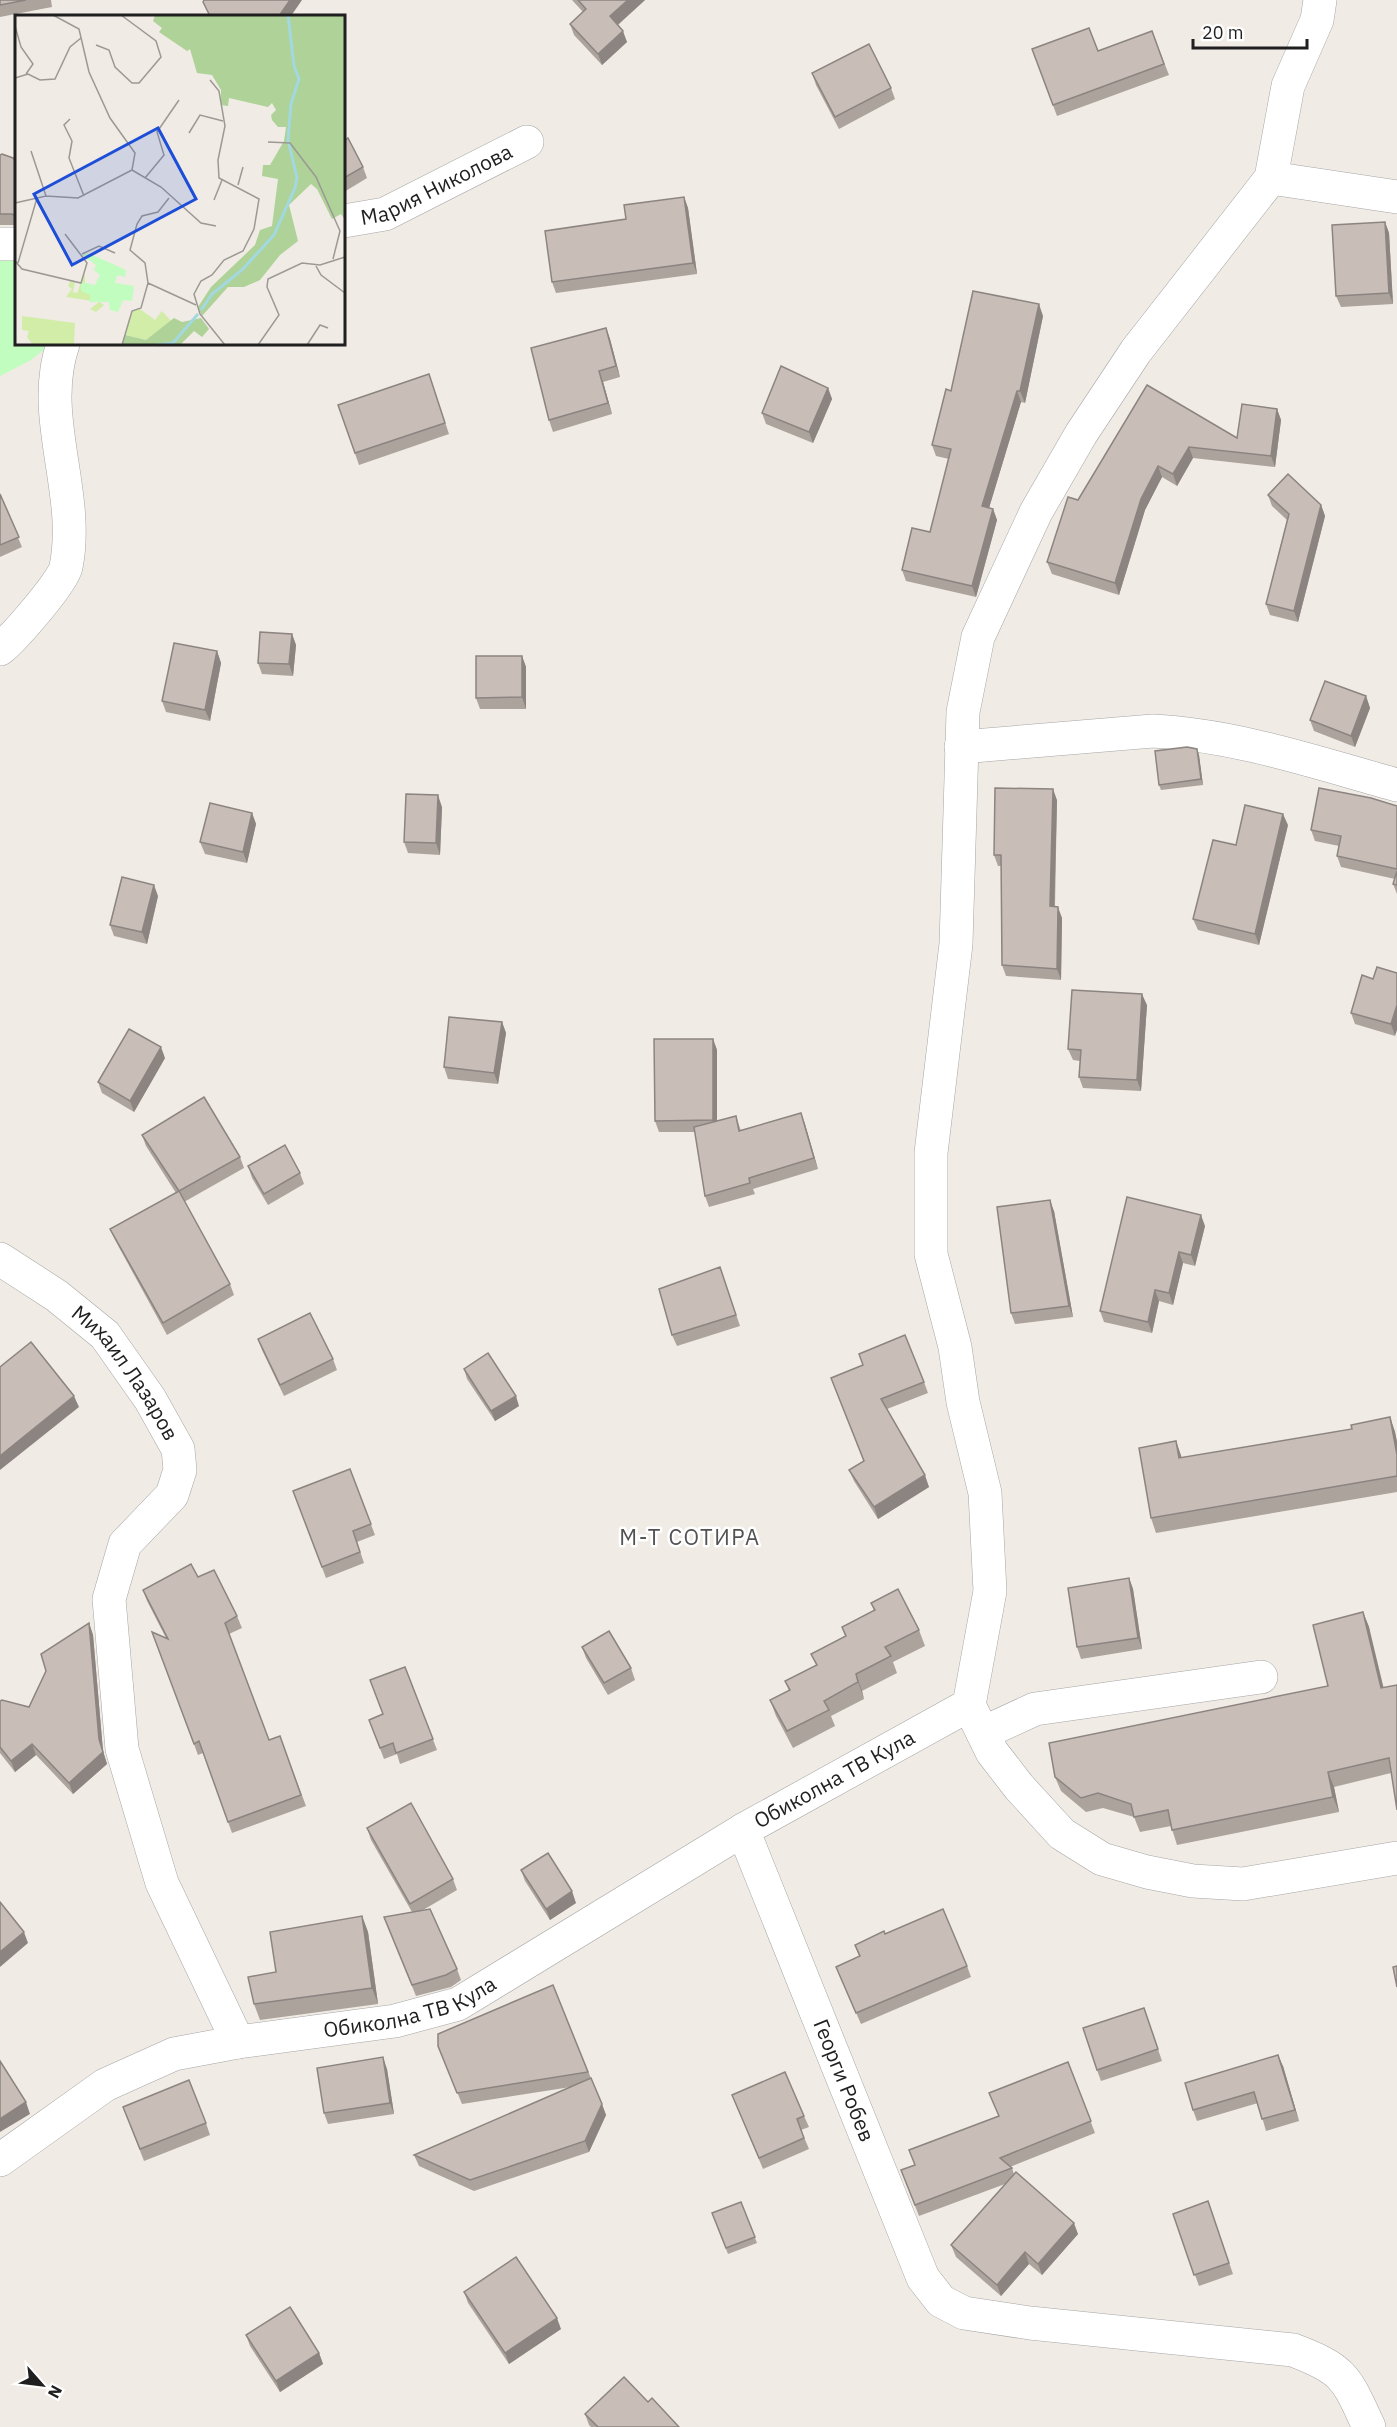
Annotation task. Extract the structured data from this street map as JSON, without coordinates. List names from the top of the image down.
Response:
{
  "streets": {
    "street": [
      "Мария Николова",
      "Михаил Лазаров",
      "Обиколна ТВ Кула",
      "Георги Робев"
    ]
  },
  "crossings": [
    ["Михаил Лазаров", "Обиколна ТВ Кула"],
    ["Обиколна ТВ Кула", "Георги Робев"]
  ],
  "districts": ["М-Т СОТИРА"],
  "scale_bar": "20 m",
  "north": "bottom right"
}
